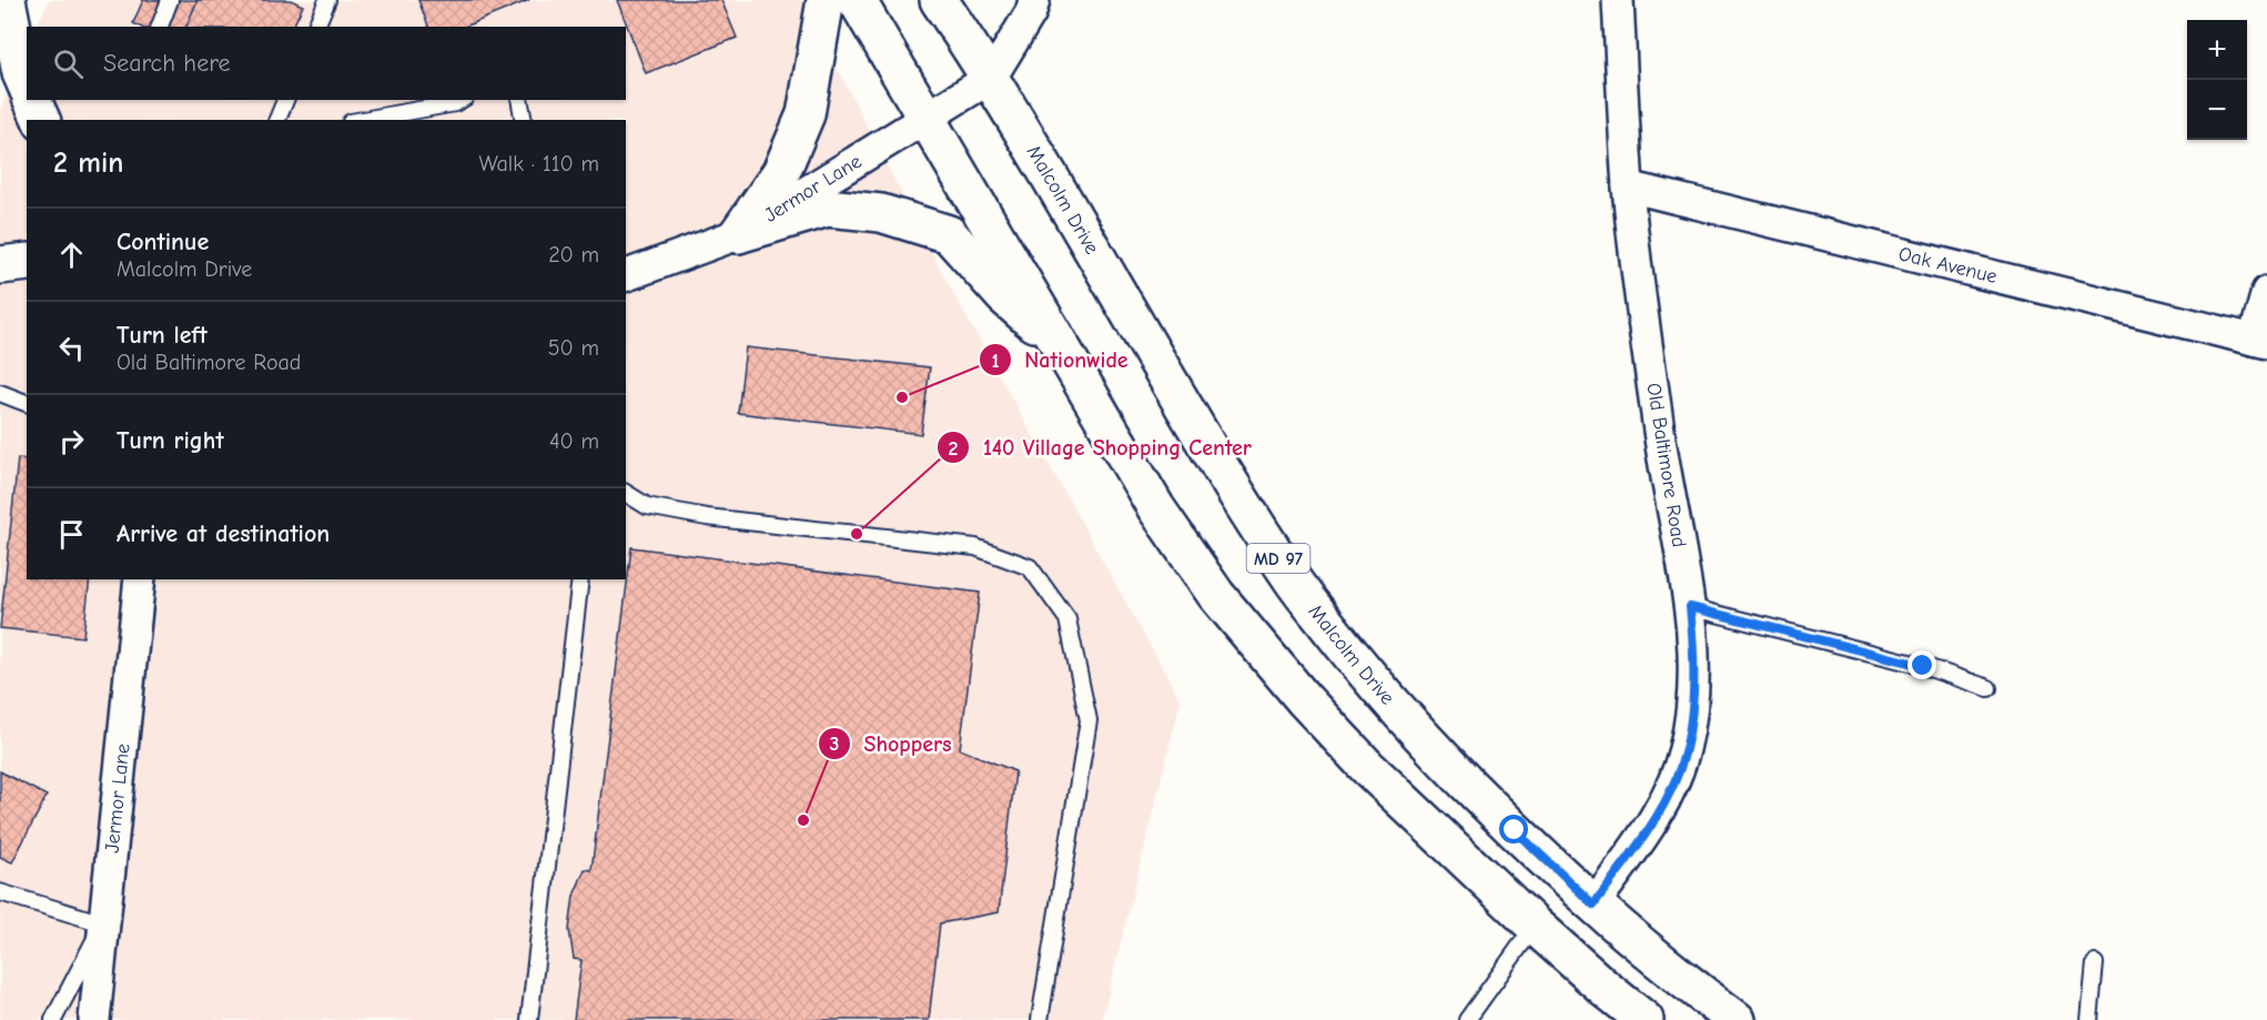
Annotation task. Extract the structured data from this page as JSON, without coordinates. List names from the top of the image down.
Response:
{
  "streets": {
    "main road": ["Malcolm Drive", "MD 97"],
    "street": ["Jermor Lane", "Oak Avenue", "Old Baltimore Road"]
  },
  "crossings": [
    ["Jermor Lane", "Malcolm Drive"],
    ["Malcolm Drive", "Old Baltimore Road"],
    ["Oak Avenue", "Old Baltimore Road"]
  ],
  "places": ["Nationwide", "140 Village Shopping Center", "Shoppers"],
  "page": {
    "map_buttons": ["+", "−"],
    "search": "Search here",
    "heading": ["2 min", "Walk · 110 m"],
    "list": [
      ["Continue", "Malcolm Drive", "20 m"],
      ["Turn left", "Old Baltimore Road", "50 m"],
      ["Turn right", "40 m"],
      "Arrive at destination"
    ]
  }
}
